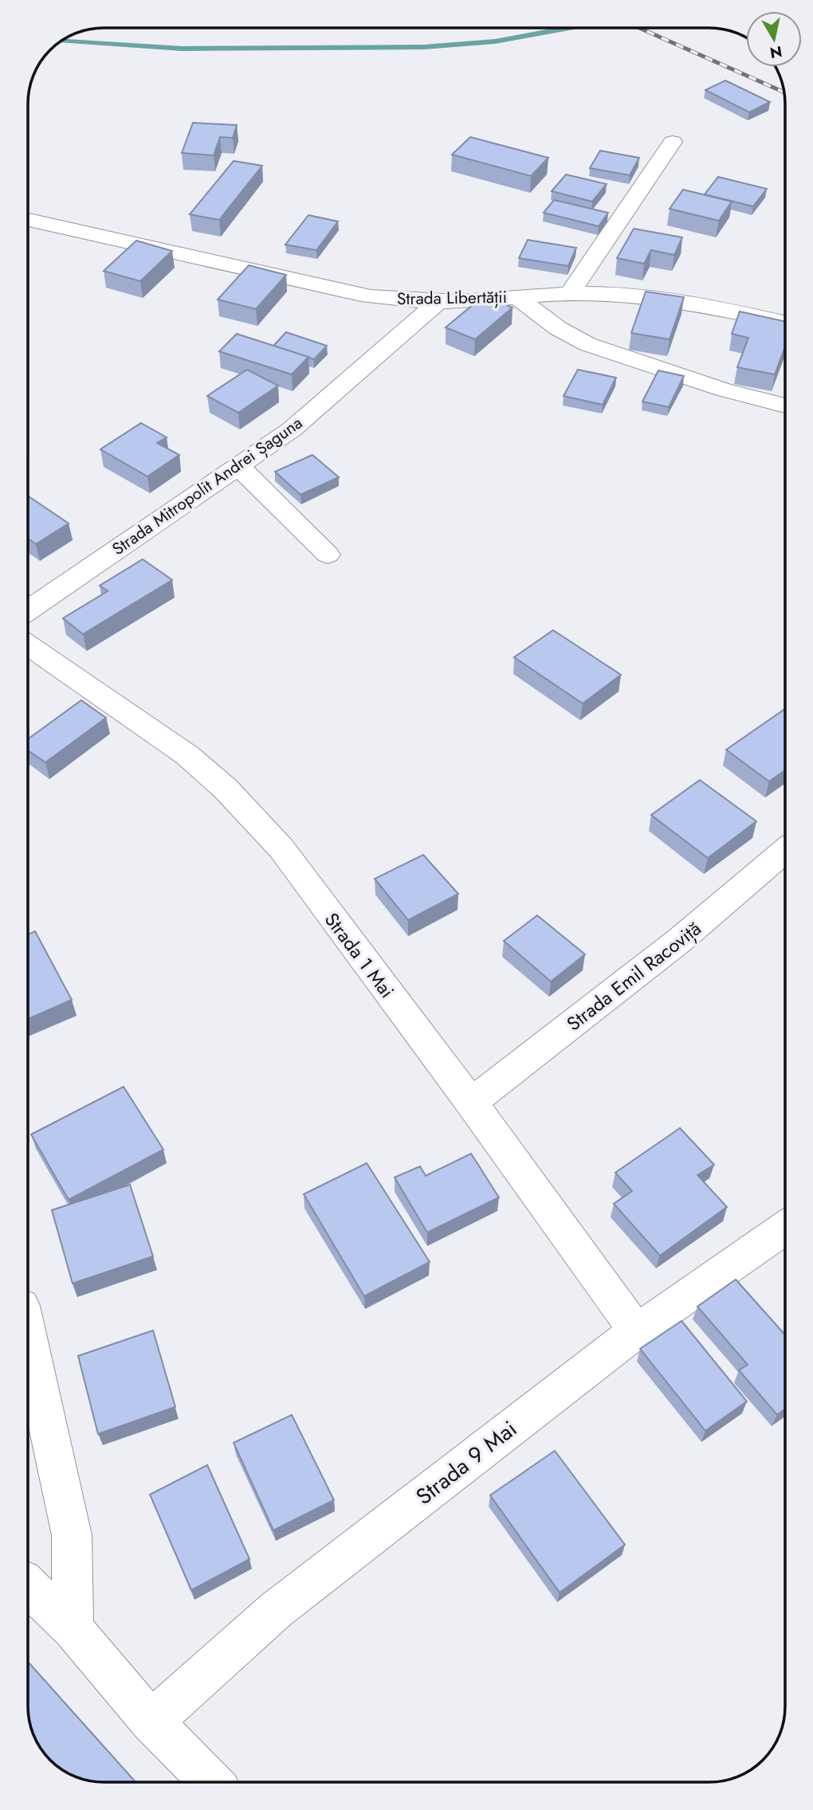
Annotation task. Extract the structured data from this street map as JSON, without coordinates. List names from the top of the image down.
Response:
{
  "streets": {
    "street": [
      "Strada Libertății",
      "Strada Mitropolit Andrei Șaguna",
      "Strada 1 Mai",
      "Strada Emil Racoviță",
      "Strada 9 Mai"
    ]
  },
  "crossings": [
    ["Strada Libertății", "Strada Mitropolit Andrei Șaguna"],
    ["Strada 1 Mai", "Strada Emil Racoviță"],
    ["Strada 1 Mai", "Strada 9 Mai"]
  ],
  "north": "bottom"
}
